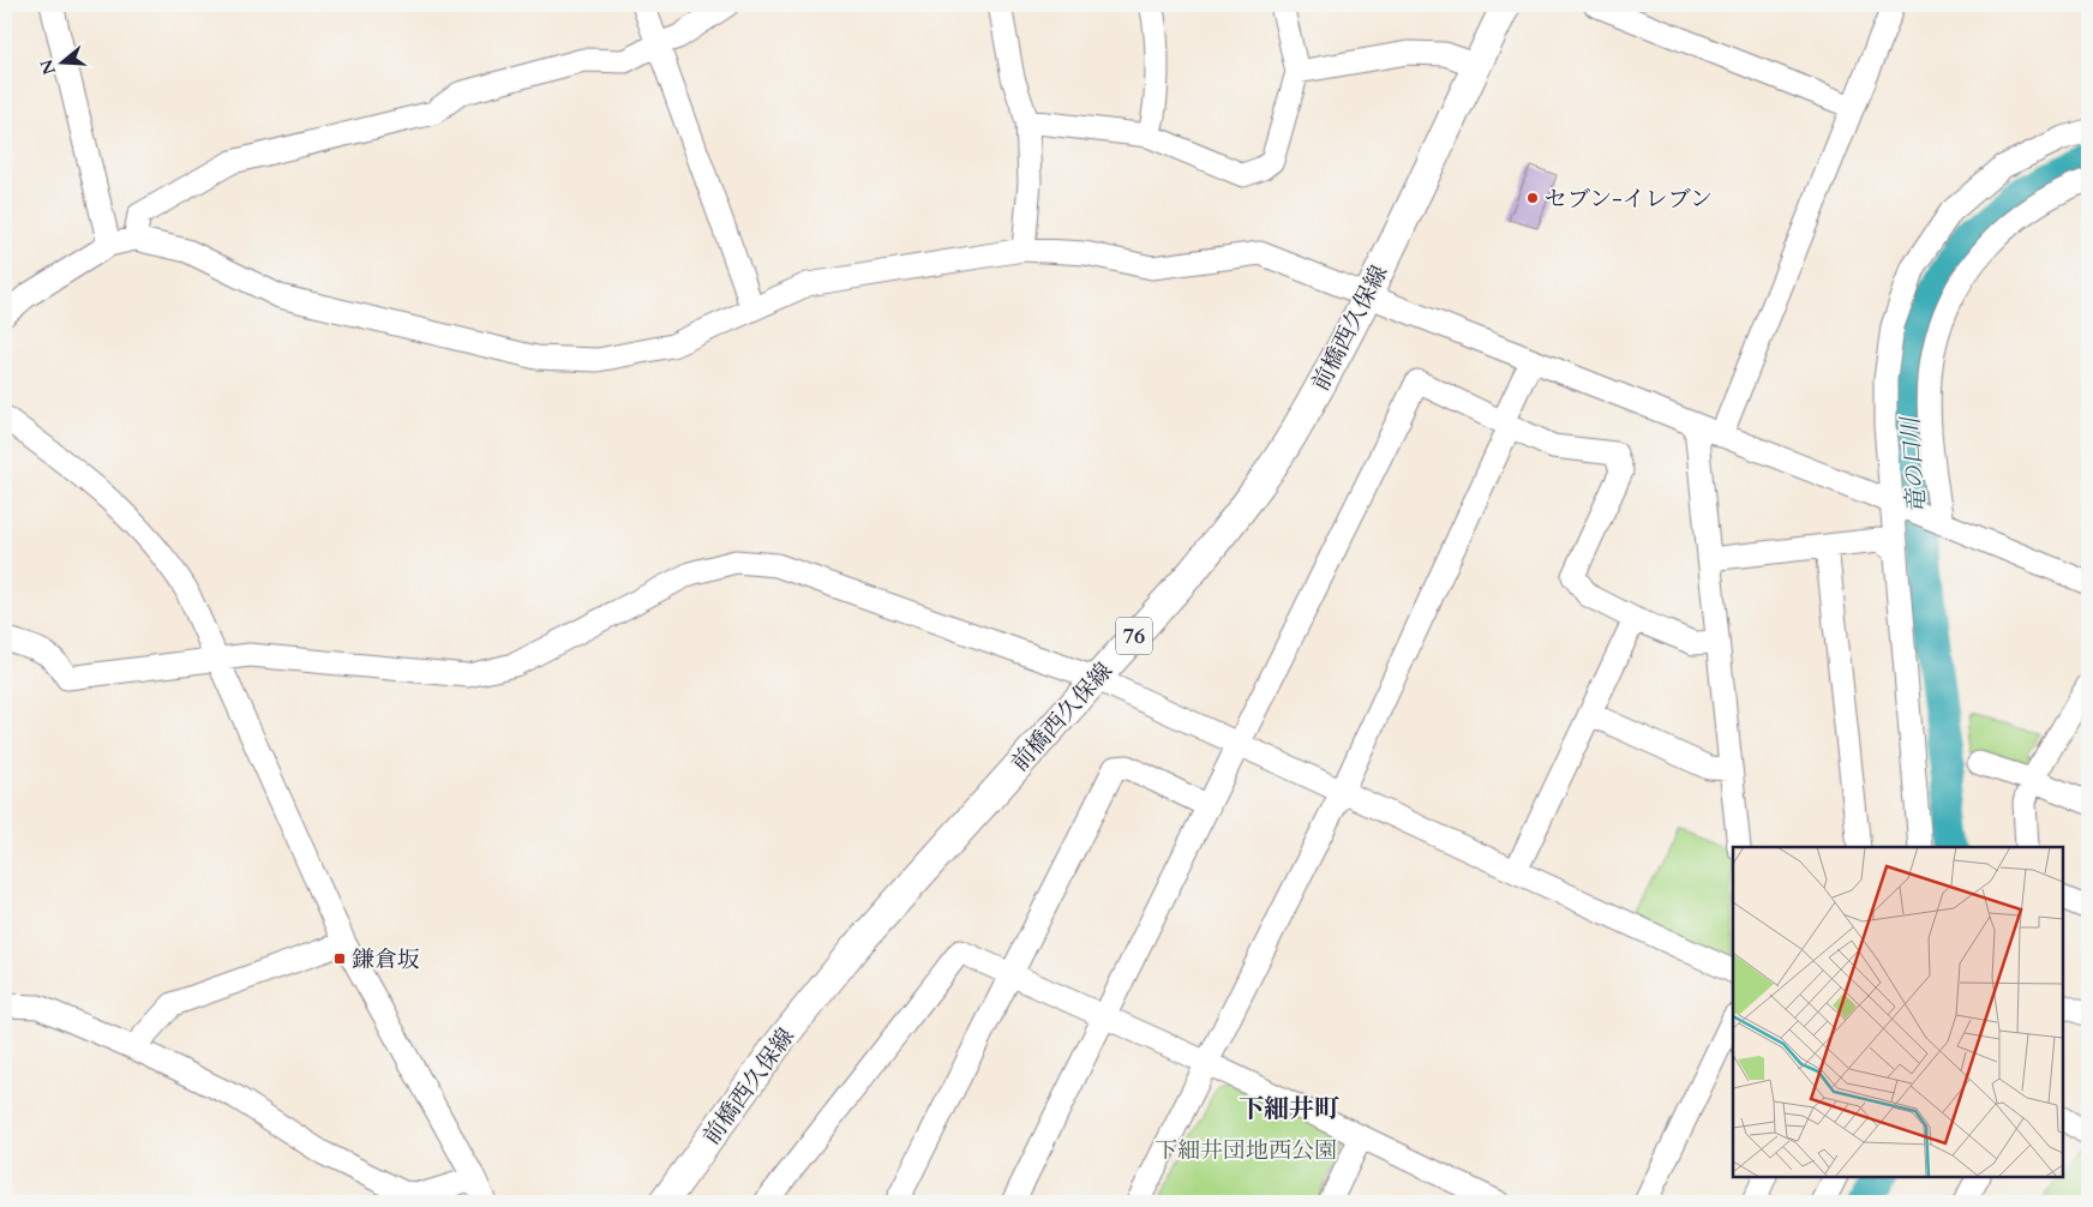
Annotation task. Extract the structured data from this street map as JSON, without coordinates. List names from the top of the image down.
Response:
{
  "streets": {
    "main road": ["前橋西久保線", "76"]
  },
  "districts": ["下細井町"],
  "water": ["竜の口川"],
  "parks": ["下細井団地西公園"],
  "places": {
    "other": ["セブン-イレブン"],
    "transit": ["鎌倉坂"]
  },
  "north": "left"
}
